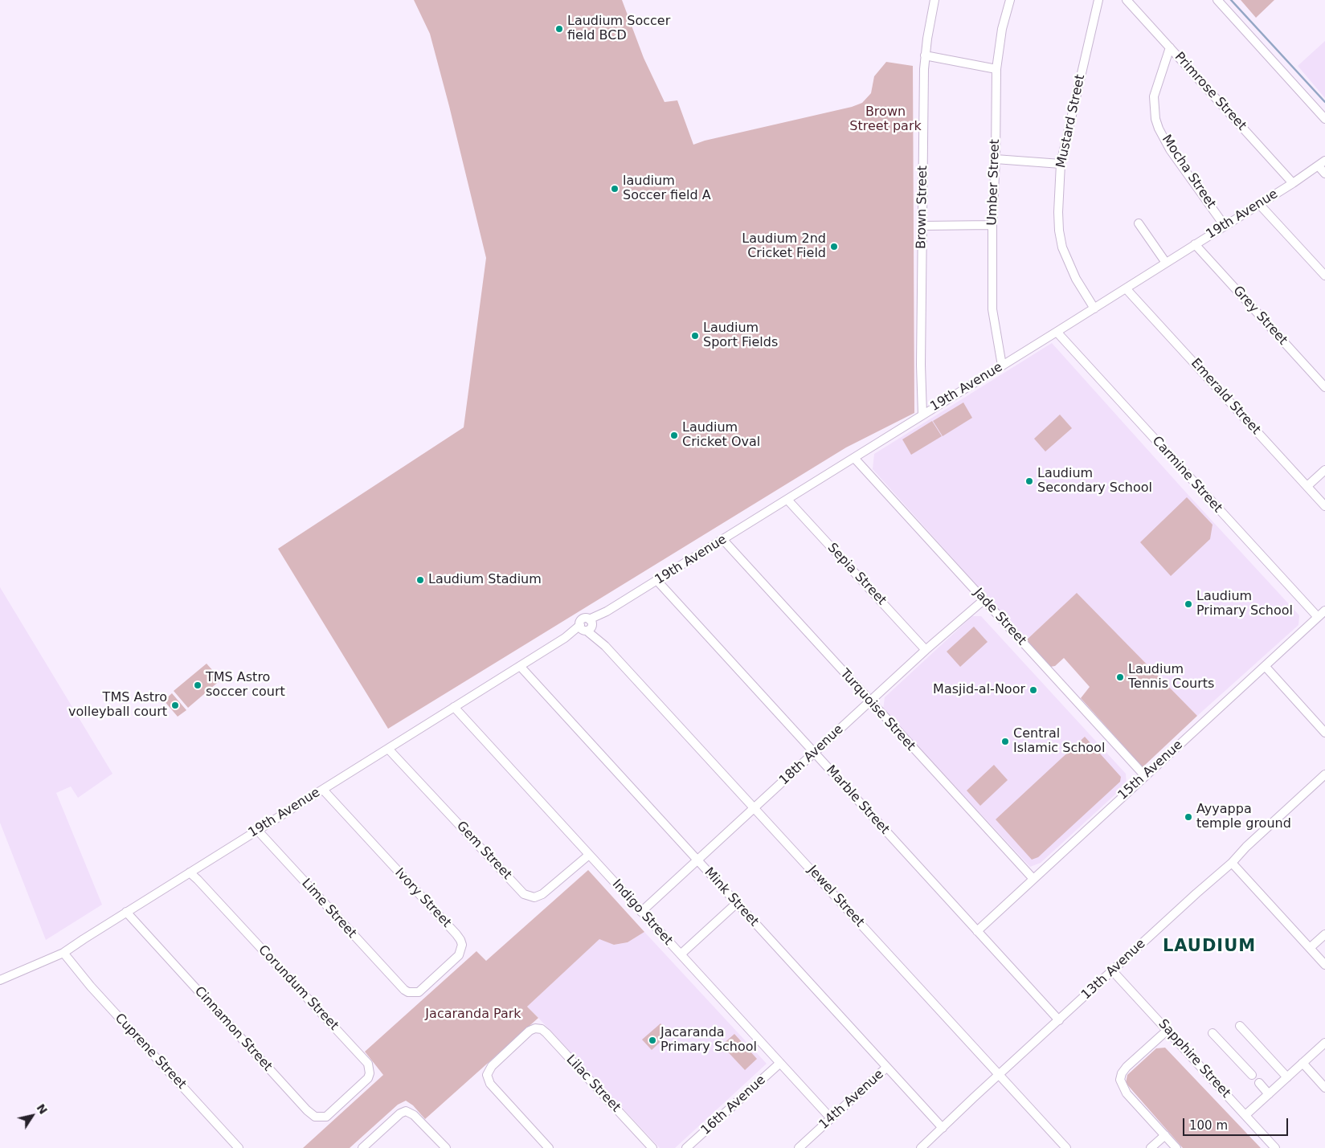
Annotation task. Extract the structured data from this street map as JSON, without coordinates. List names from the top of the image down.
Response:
{
  "streets": {
    "street": [
      "Primrose Street",
      "Mustard Street",
      "Mocha Street",
      "Umber Street",
      "Brown Street",
      "19th Avenue",
      "Grey Street",
      "Emerald Street",
      "Carmine Street",
      "Sepia Street",
      "Jade Street",
      "Turquoise Street",
      "18th Avenue",
      "15th Avenue",
      "Marble Street",
      "Gem Street",
      "Jewel Street",
      "Mink Street",
      "Ivory Street",
      "Lime Street",
      "Indigo Street",
      "13th Avenue",
      "Corundum Street",
      "Cinnamon Street",
      "Cuprene Street",
      "Sapphire Street",
      "Lilac Street",
      "14th Avenue",
      "16th Avenue"
    ]
  },
  "crossings": [
    ["Primrose Street", "Mocha Street"],
    ["Primrose Street", "19th Avenue"],
    ["Mustard Street", "19th Avenue"],
    ["Mocha Street", "19th Avenue"],
    ["Umber Street", "19th Avenue"],
    ["Brown Street", "19th Avenue"],
    ["19th Avenue", "Grey Street"],
    ["19th Avenue", "Emerald Street"],
    ["19th Avenue", "Carmine Street"],
    ["19th Avenue", "Sepia Street"],
    ["19th Avenue", "Jade Street"],
    ["19th Avenue", "Turquoise Street"],
    ["19th Avenue", "Marble Street"],
    ["19th Avenue", "Gem Street"],
    ["19th Avenue", "Jewel Street"],
    ["19th Avenue", "Mink Street"],
    ["19th Avenue", "Ivory Street"],
    ["19th Avenue", "Lime Street"],
    ["19th Avenue", "Indigo Street"],
    ["19th Avenue", "Corundum Street"],
    ["19th Avenue", "Cinnamon Street"],
    ["19th Avenue", "Cuprene Street"],
    ["Carmine Street", "15th Avenue"],
    ["Sepia Street", "18th Avenue"],
    ["Jade Street", "18th Avenue"],
    ["Jade Street", "15th Avenue"],
    ["Turquoise Street", "18th Avenue"],
    ["Turquoise Street", "15th Avenue"],
    ["18th Avenue", "Marble Street"],
    ["18th Avenue", "Jewel Street"],
    ["18th Avenue", "Mink Street"],
    ["18th Avenue", "Indigo Street"],
    ["15th Avenue", "Marble Street"],
    ["Marble Street", "13th Avenue"],
    ["Gem Street", "Indigo Street"],
    ["Jewel Street", "13th Avenue"],
    ["Mink Street", "13th Avenue"],
    ["Mink Street", "14th Avenue"],
    ["Ivory Street", "Lime Street"],
    ["Indigo Street", "14th Avenue"],
    ["Indigo Street", "16th Avenue"],
    ["13th Avenue", "Sapphire Street"],
    ["Corundum Street", "Cinnamon Street"]
  ],
  "districts": ["LAUDIUM"],
  "parks": ["Brown Street park", "Jacaranda Park"],
  "places": [
    "Laudium Soccer field BCD",
    "laudium Soccer field A",
    "Laudium 2nd Cricket Field",
    "Laudium Sport Fields",
    "Laudium Cricket Oval",
    "Laudium Secondary School",
    "Laudium Stadium",
    "Laudium Primary School",
    "Laudium Tennis Courts",
    "TMS Astro soccer court",
    "Masjid-al-Noor",
    "TMS Astro volleyball court",
    "Central Islamic School",
    "Ayyappa temple ground",
    "Jacaranda Primary School"
  ],
  "scale_bar": "100 m",
  "north": "top right"
}
